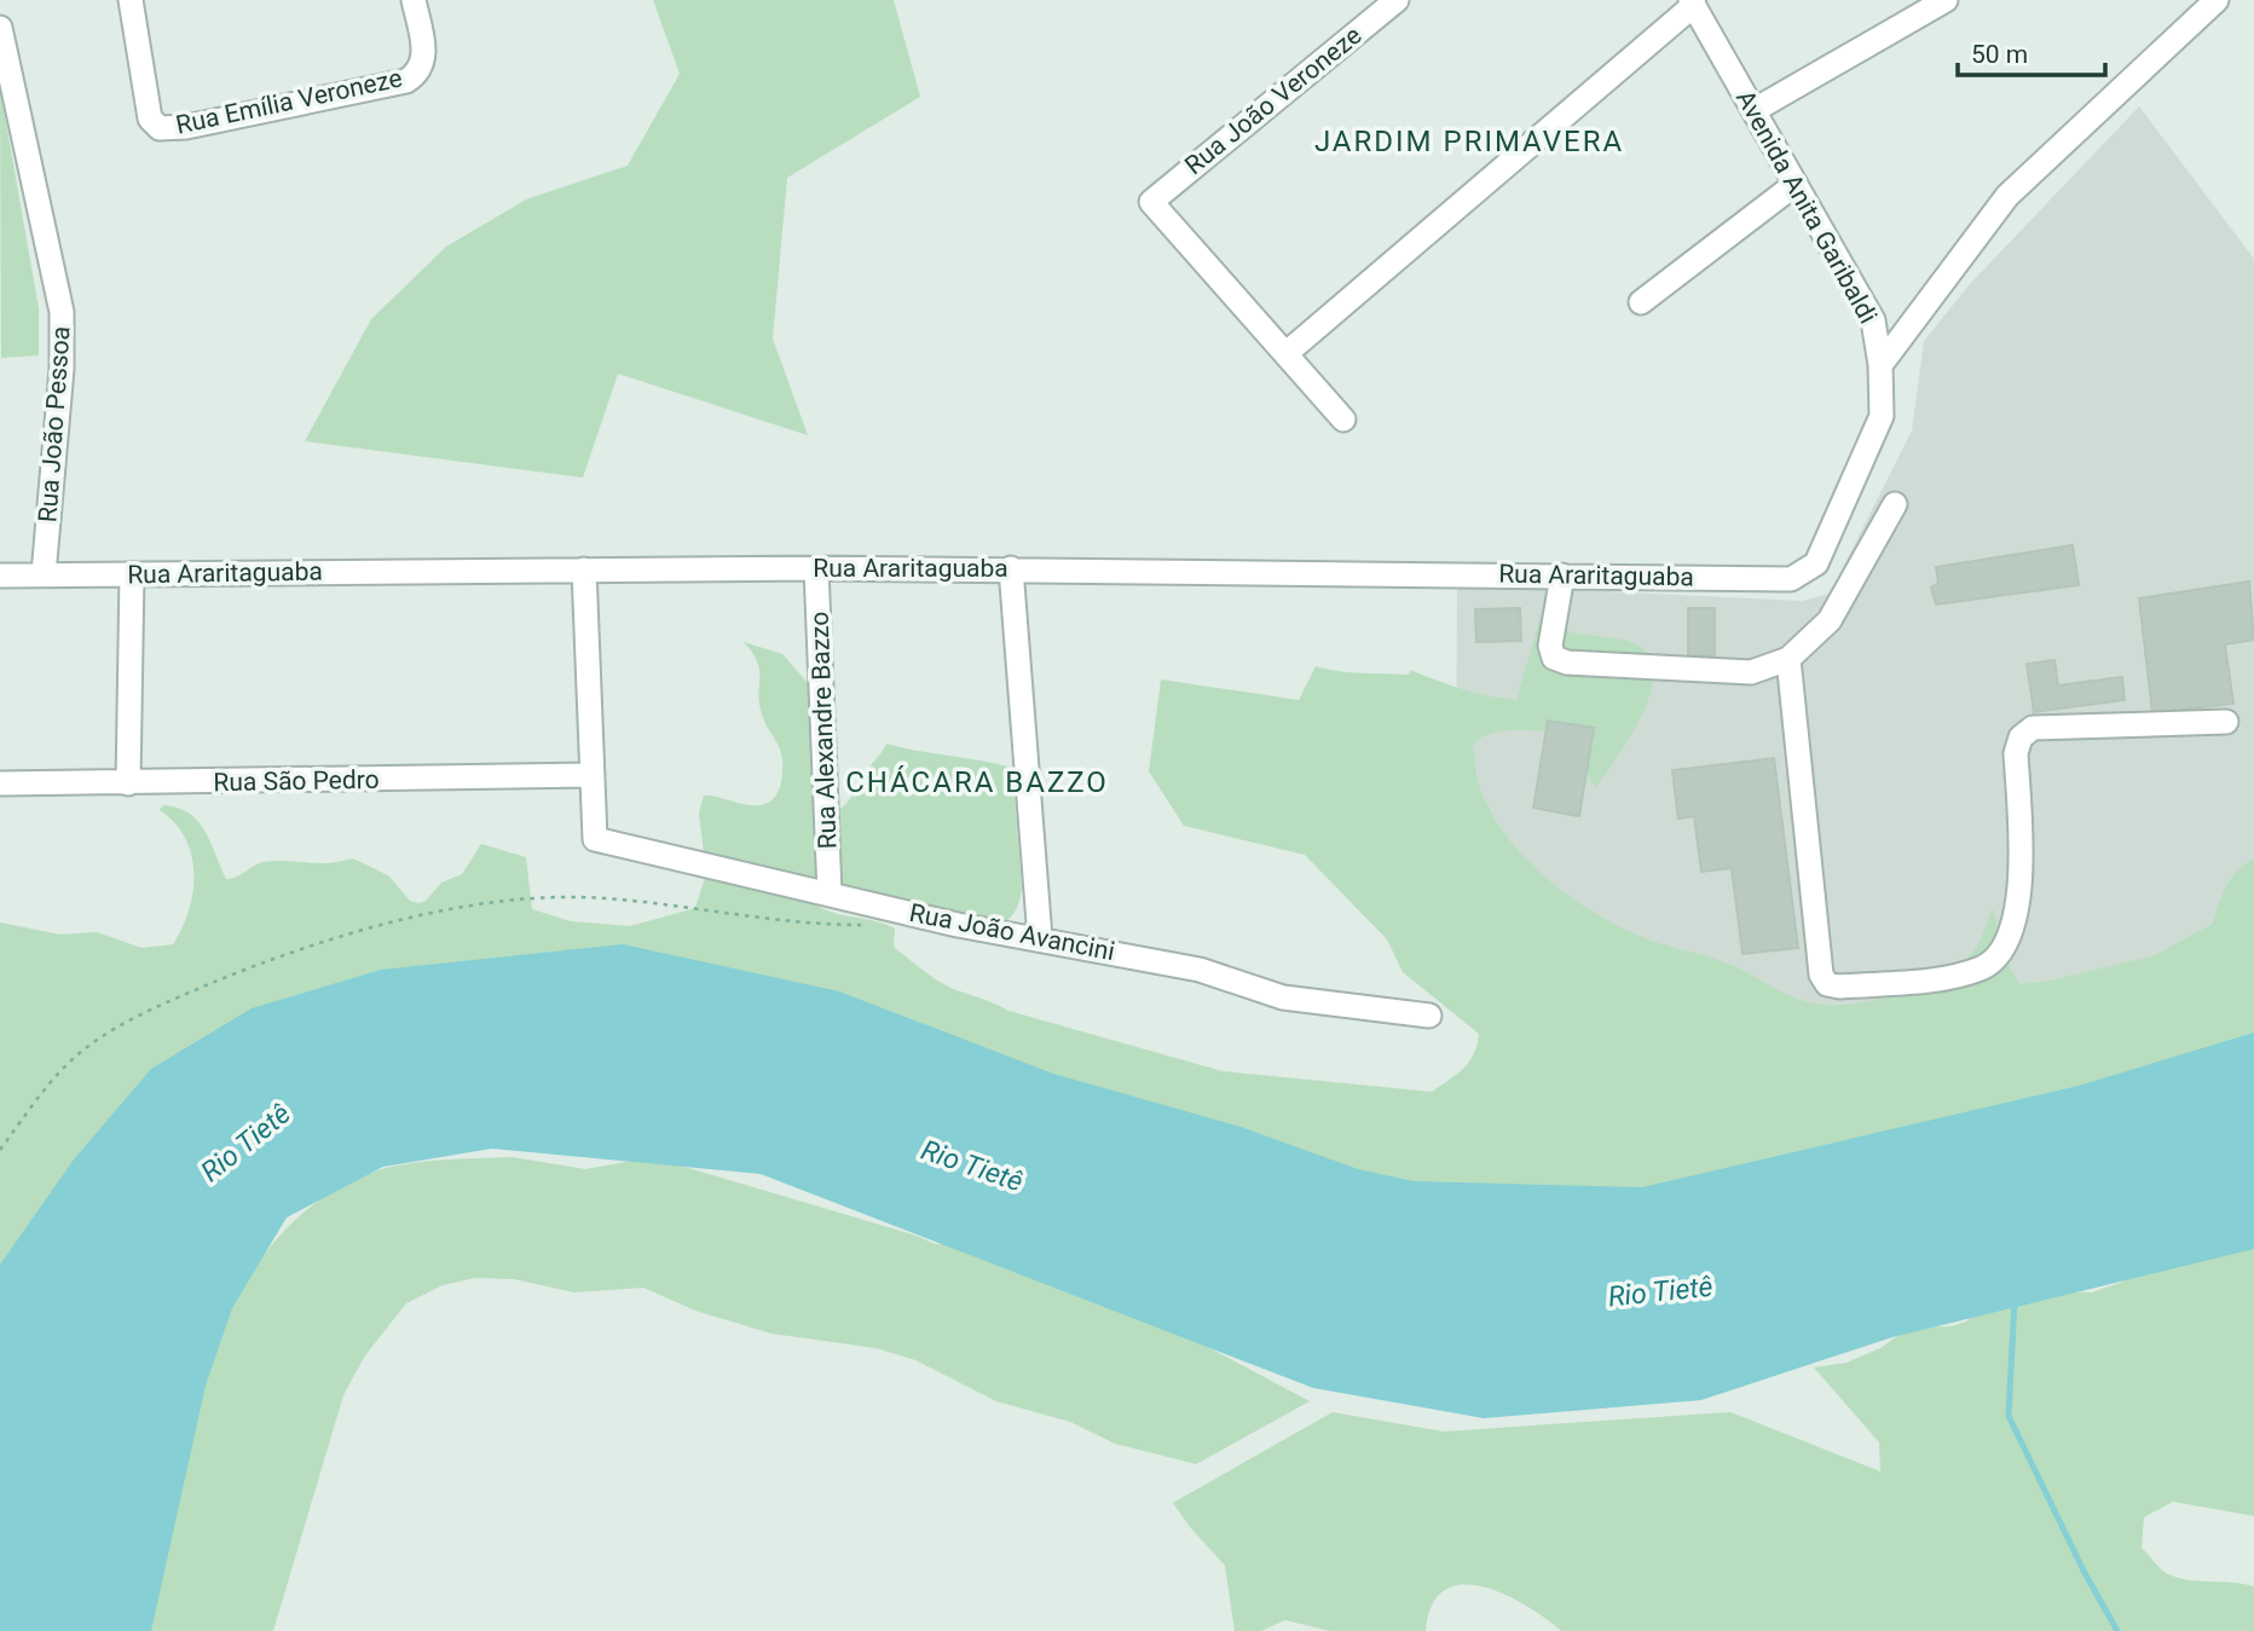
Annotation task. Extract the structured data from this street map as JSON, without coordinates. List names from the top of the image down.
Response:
{
  "streets": {
    "street": [
      "Rua João Veroneze",
      "Rua Emília Veroneze",
      "Avenida Anita Garibaldi",
      "Rua João Pessoa",
      "Rua Araritaguaba",
      "Rua Alexandre Bazzo",
      "Rua São Pedro",
      "Rua João Avancini"
    ]
  },
  "crossings": [
    ["Avenida Anita Garibaldi", "Rua Araritaguaba"],
    ["Rua João Pessoa", "Rua Araritaguaba"],
    ["Rua Araritaguaba", "Rua Alexandre Bazzo"],
    ["Rua Alexandre Bazzo", "Rua João Avancini"],
    ["Rua São Pedro", "Rua João Avancini"]
  ],
  "districts": ["JARDIM PRIMAVERA", "CHÁCARA BAZZO"],
  "water": ["Rio Tietê"],
  "scale_bar": "50 m"
}
